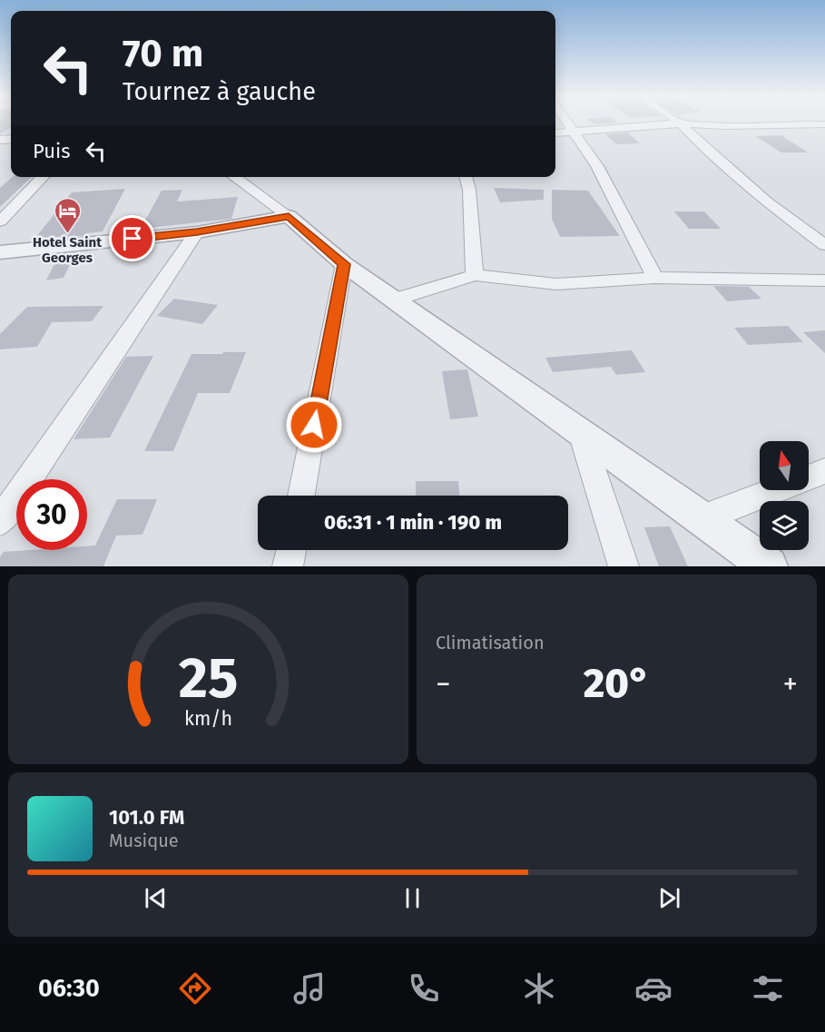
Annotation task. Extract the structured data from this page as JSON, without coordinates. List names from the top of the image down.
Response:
{
  "places": {
    "hotel": ["Hotel Saint Georges"]
  },
  "north": "top",
  "page": {
    "turn": ["70 m", "Tournez à gauche"],
    "then": "Puis",
    "limit": "30",
    "trip": "06:31 · 1 min · 190 m",
    "tile": "Climatisation",
    "heat": ["−", "20°", "+"],
    "song": ["101.0 FM", "Musique"],
    "tabs": "06:30",
    "gauge": ["25", "km/h"]
  }
}
